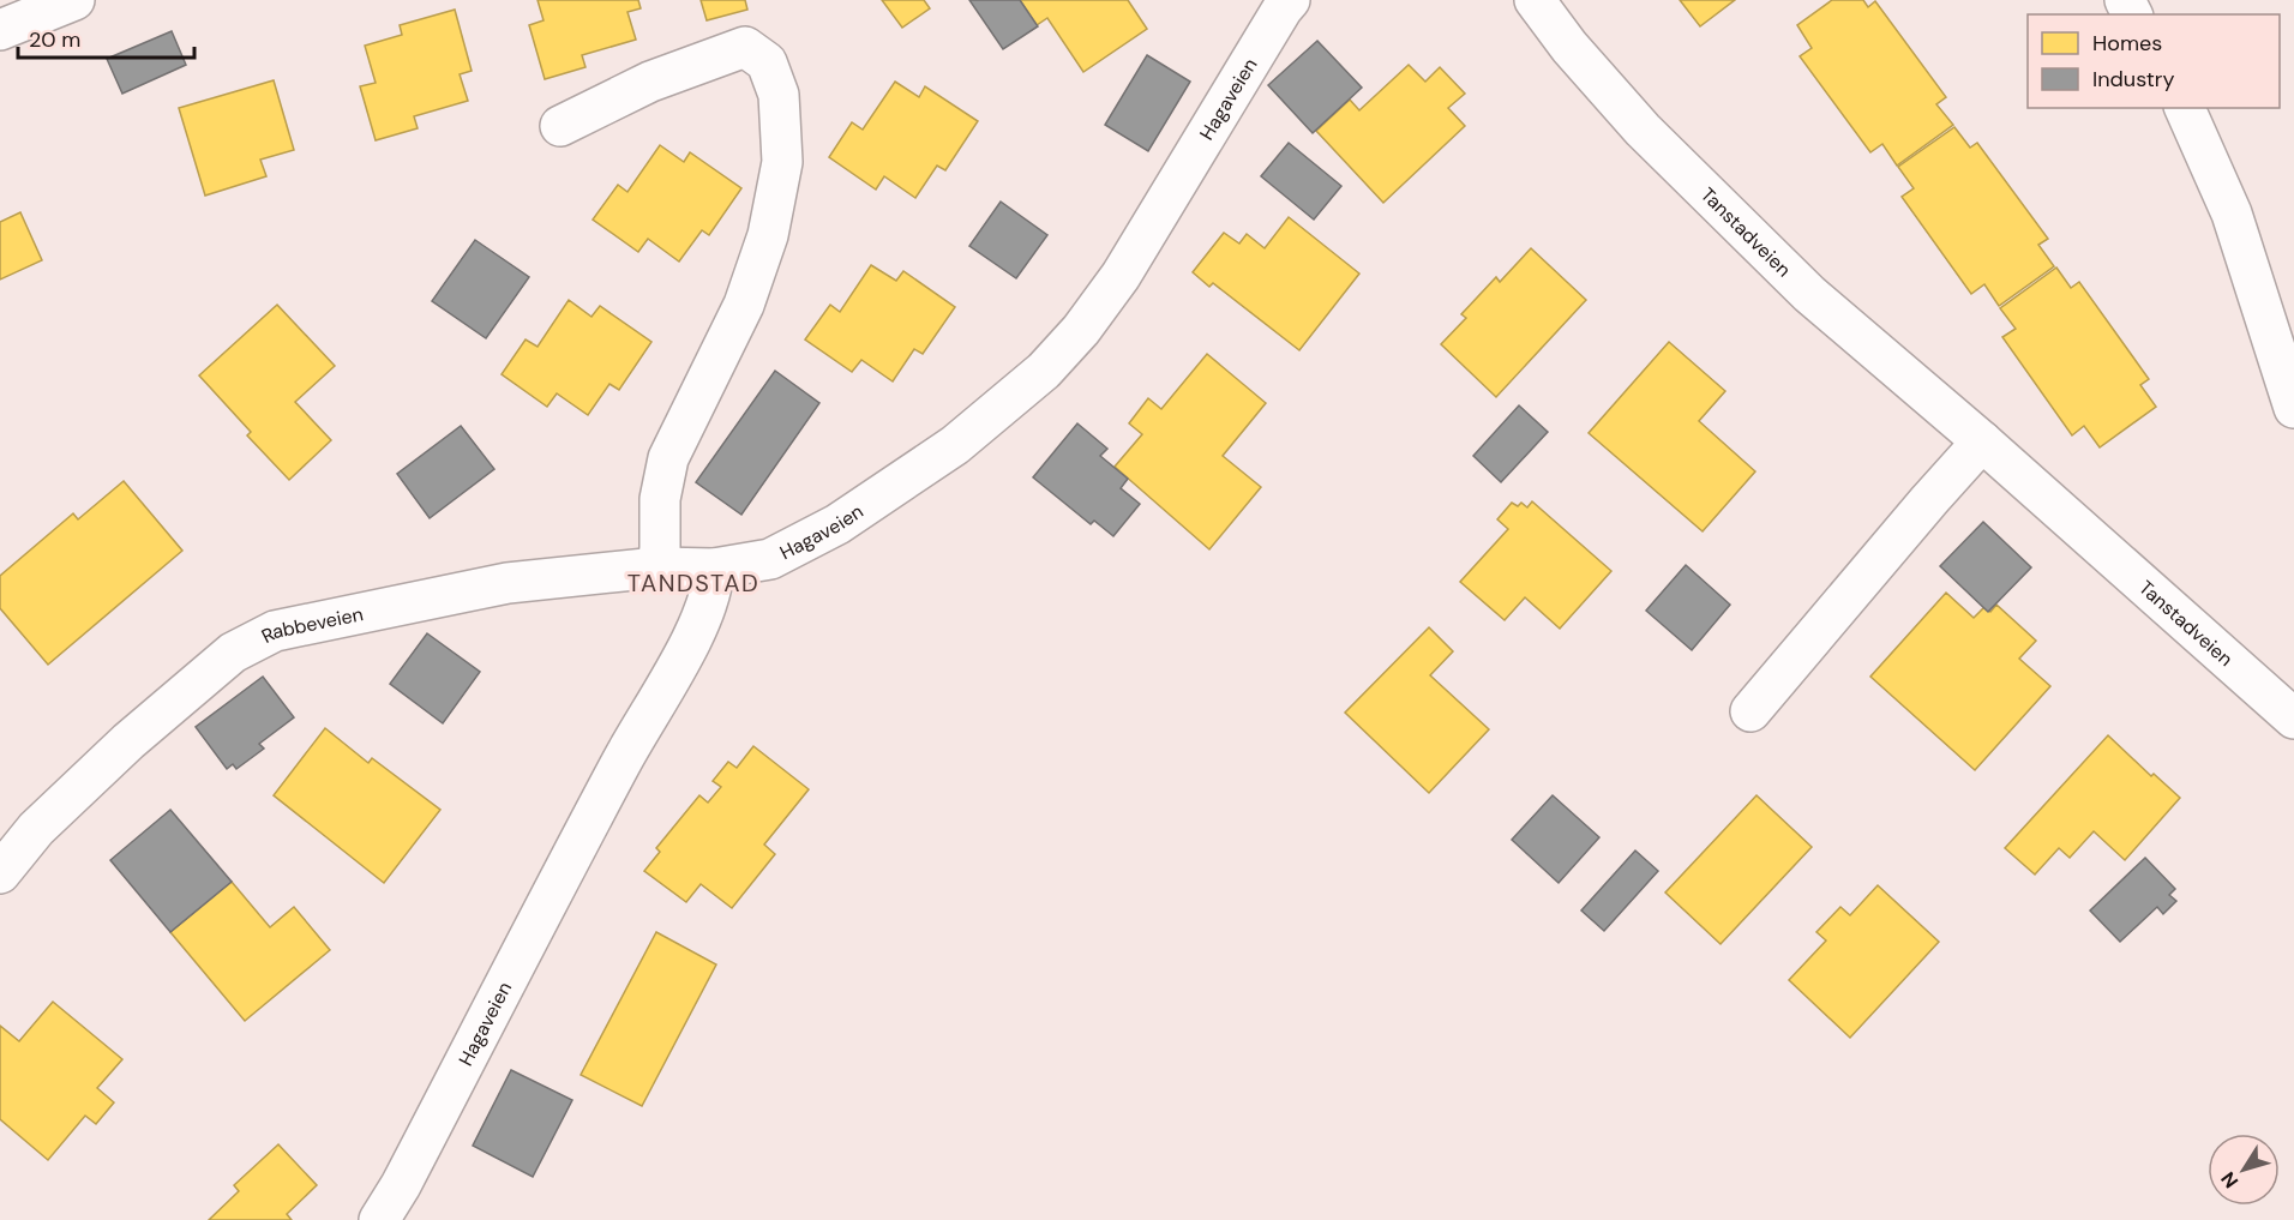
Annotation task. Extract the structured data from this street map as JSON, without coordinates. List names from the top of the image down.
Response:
{
  "streets": {
    "street": ["Hagaveien", "Tanstadveien", "Rabbeveien"]
  },
  "crossings": [
    ["Hagaveien", "Rabbeveien"]
  ],
  "districts": ["TANDSTAD"],
  "legend": ["Homes", "Industry"],
  "scale_bar": "20 m",
  "north": "bottom left"
}
